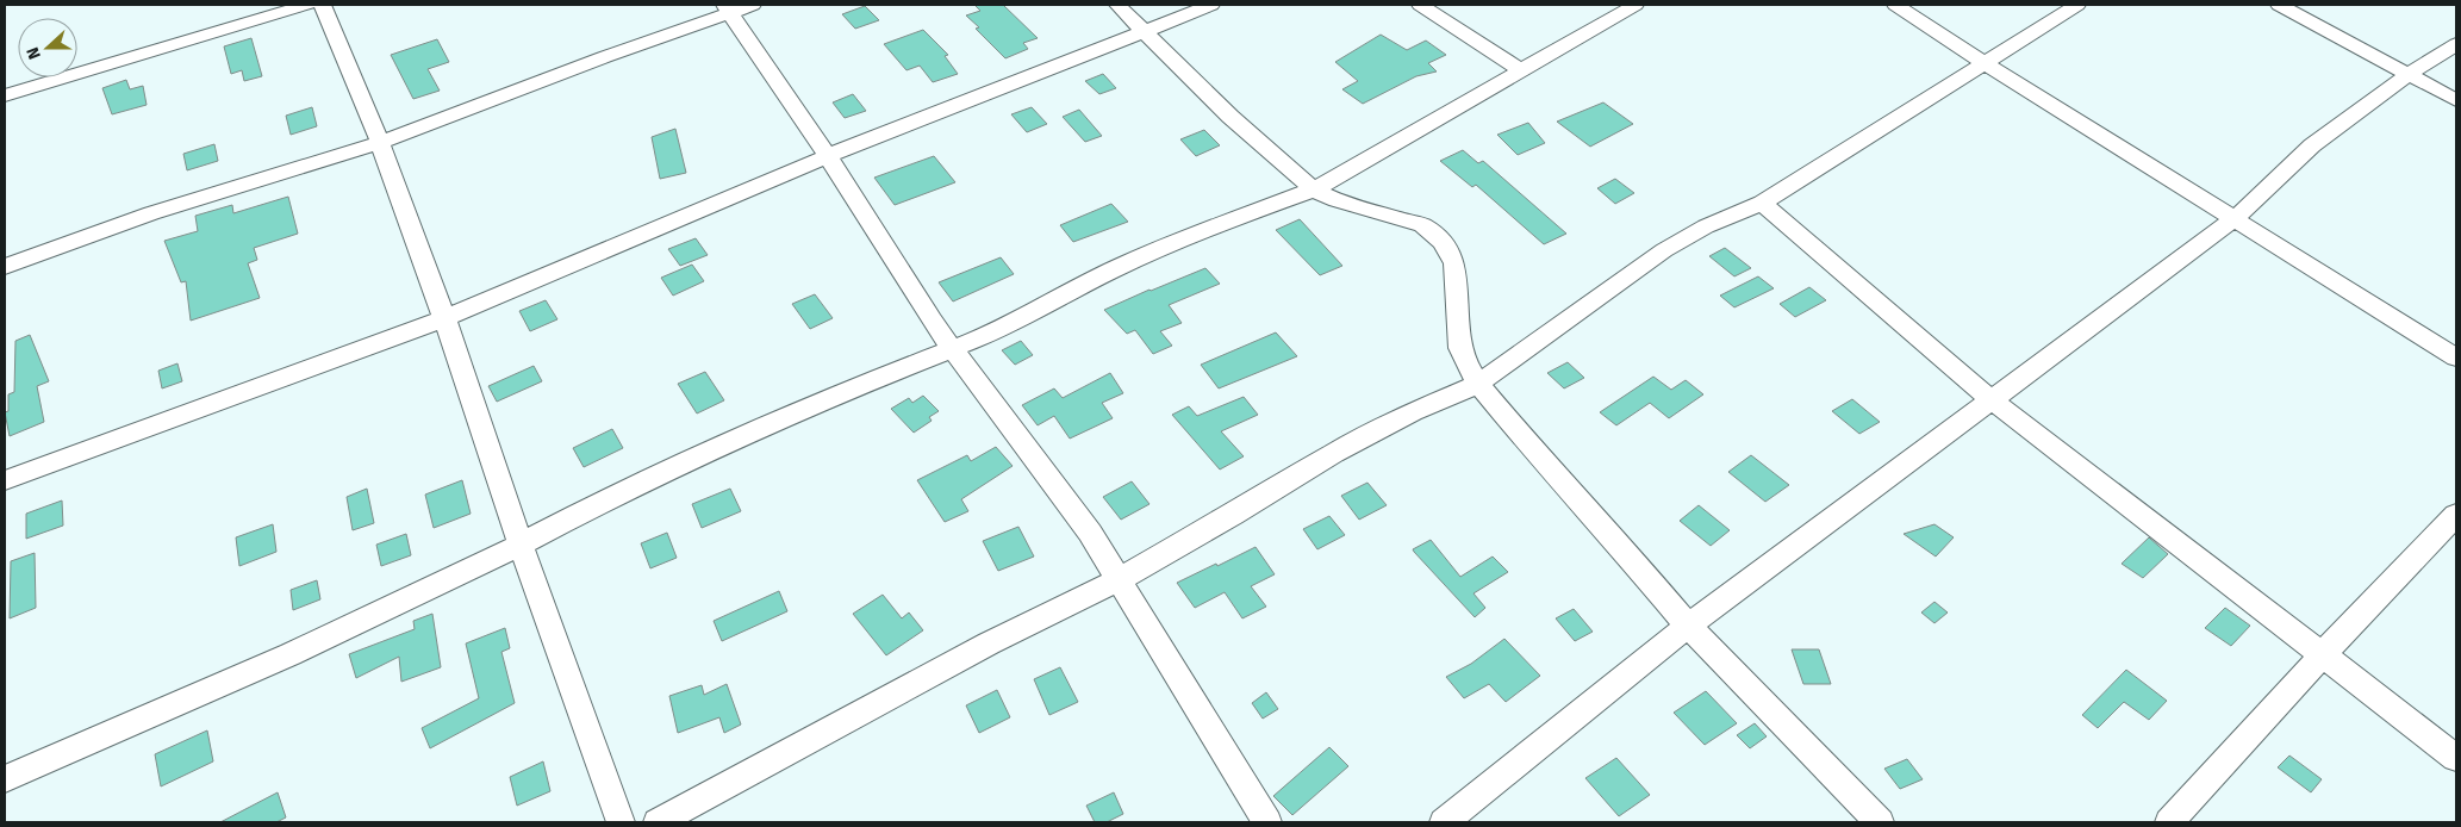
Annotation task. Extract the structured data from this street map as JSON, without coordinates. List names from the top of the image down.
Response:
{
  "north": "left"
}
